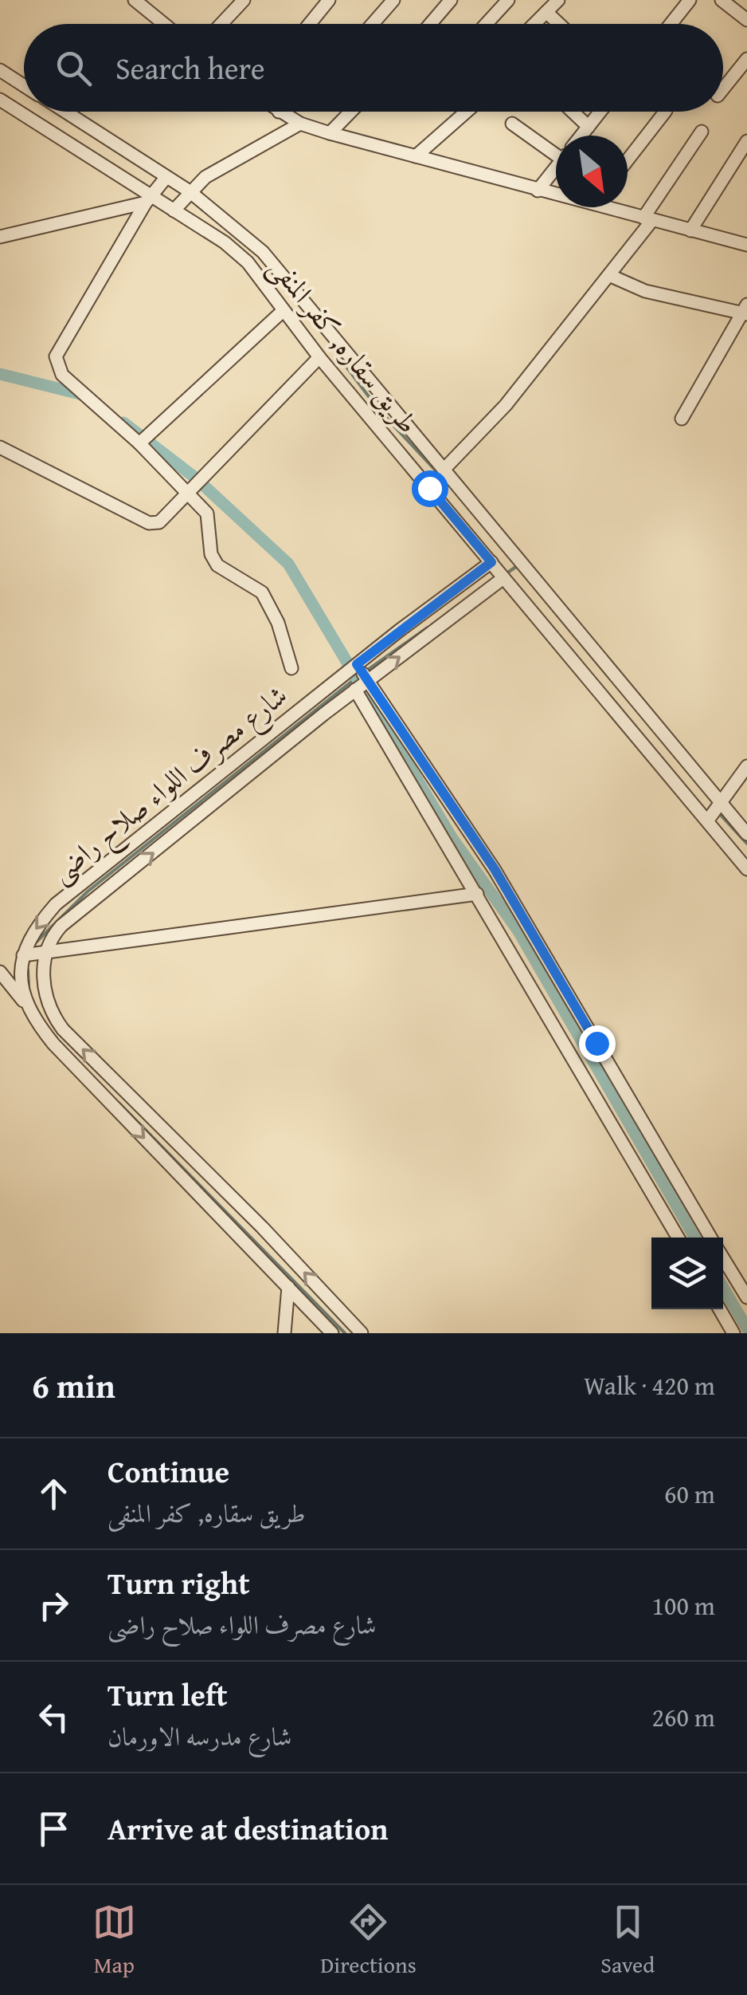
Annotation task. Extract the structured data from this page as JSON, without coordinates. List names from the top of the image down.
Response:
{
  "streets": {
    "street": ["طريق سقاره, كفر المنفى", "شارع مصرف اللواء صلاح راضى"]
  },
  "crossings": [
    ["طريق سقاره, كفر المنفى", "شارع مصرف اللواء صلاح راضى"]
  ],
  "north": "bottom right",
  "page": {
    "search": "Search here",
    "heading": ["6 min", "Walk · 420 m"],
    "list": [
      ["Continue", "طريق سقاره, كفر المنفى", "60 m"],
      ["Turn right", "شارع مصرف اللواء صلاح راضى", "100 m"],
      ["Turn left", "شارع مدرسه الاورمان", "260 m"],
      "Arrive at destination"
    ],
    "nav": ["Map", "Directions", "Saved"]
  }
}
